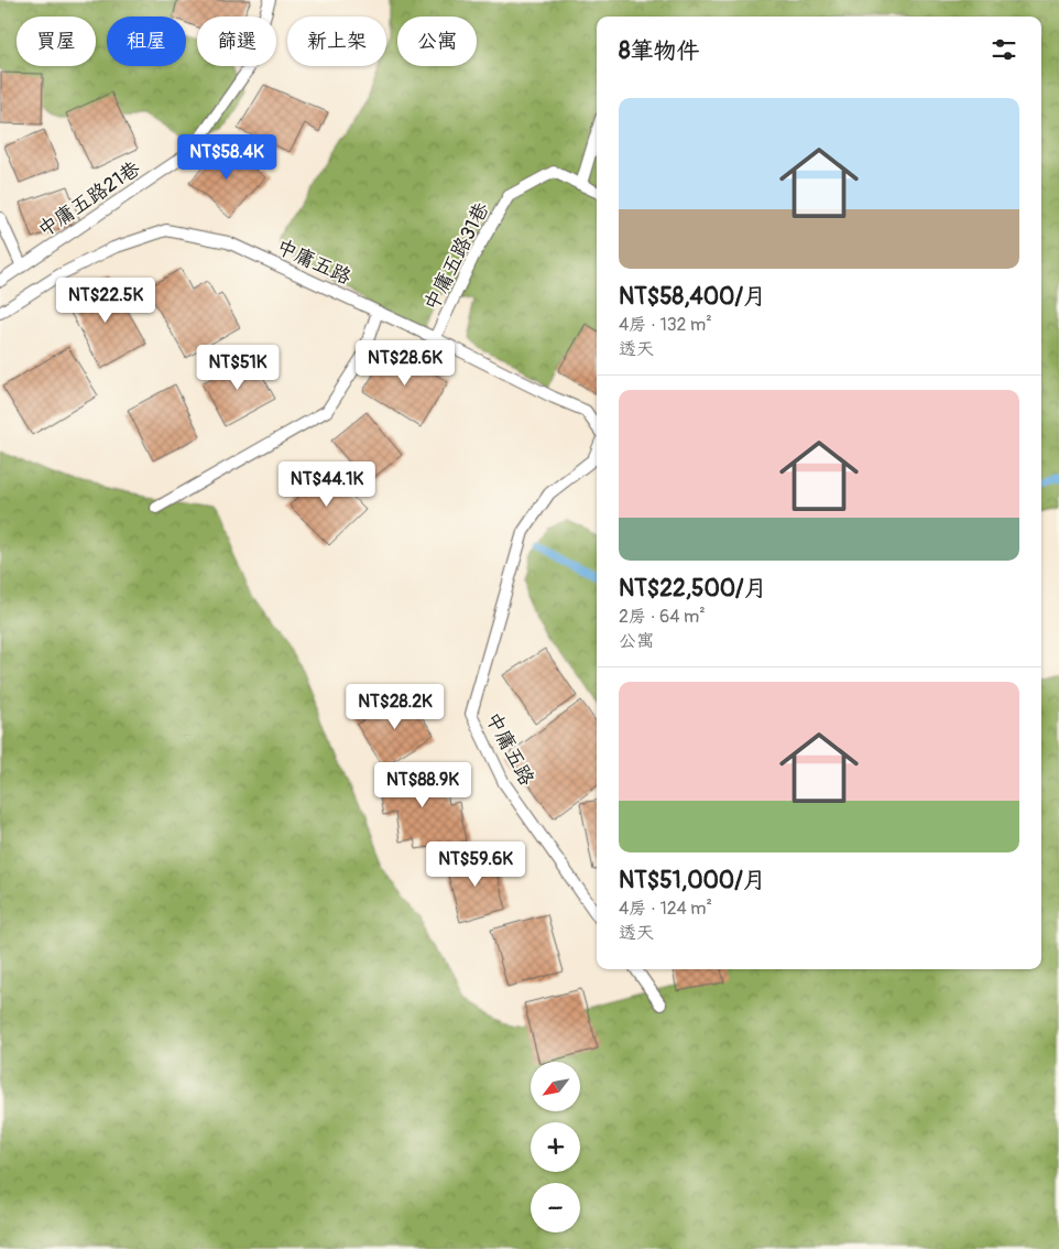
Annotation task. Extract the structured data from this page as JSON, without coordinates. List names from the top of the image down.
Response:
{
  "streets": {
    "lane": ["中庸五路21巷", "中庸五路31巷", "中庸五路"]
  },
  "crossings": [
    ["中庸五路31巷", "中庸五路"]
  ],
  "north": "bottom left",
  "page": {
    "chip": [
      "買屋",
      "租屋",
      "篩選",
      "新上架",
      "公寓"
    ],
    "heading": "8筆物件",
    "list": [
      {
        "name": "NT$58,400/月",
        "note": "4房 · 132 m² · 透天"
      },
      {
        "name": "NT$22,500/月",
        "note": "2房 · 64 m² · 公寓"
      },
      {
        "name": "NT$51,000/月",
        "note": "4房 · 124 m² · 透天"
      }
    ],
    "price": [
      "NT$58.4K",
      "NT$22.5K",
      "NT$28.6K",
      "NT$51K",
      "NT$44.1K",
      "NT$28.2K",
      "NT$88.9K",
      "NT$59.6K"
    ],
    "map_buttons": ["+", "−"]
  }
}
